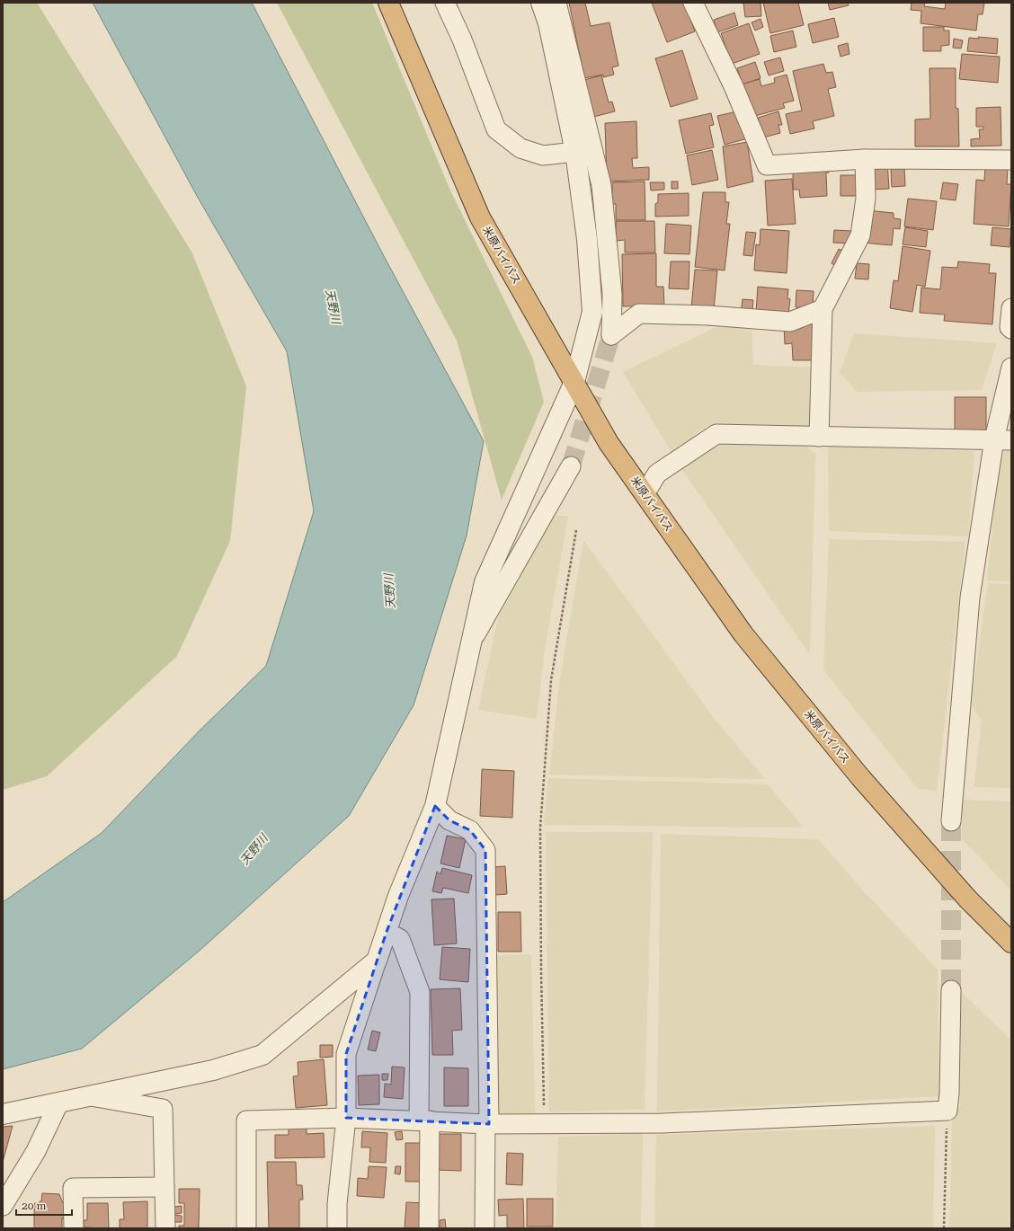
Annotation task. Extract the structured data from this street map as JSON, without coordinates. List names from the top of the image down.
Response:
{
  "streets": {
    "highway": ["米原バイパス"]
  },
  "water": ["天野川"],
  "scale_bar": "20 m"
}
